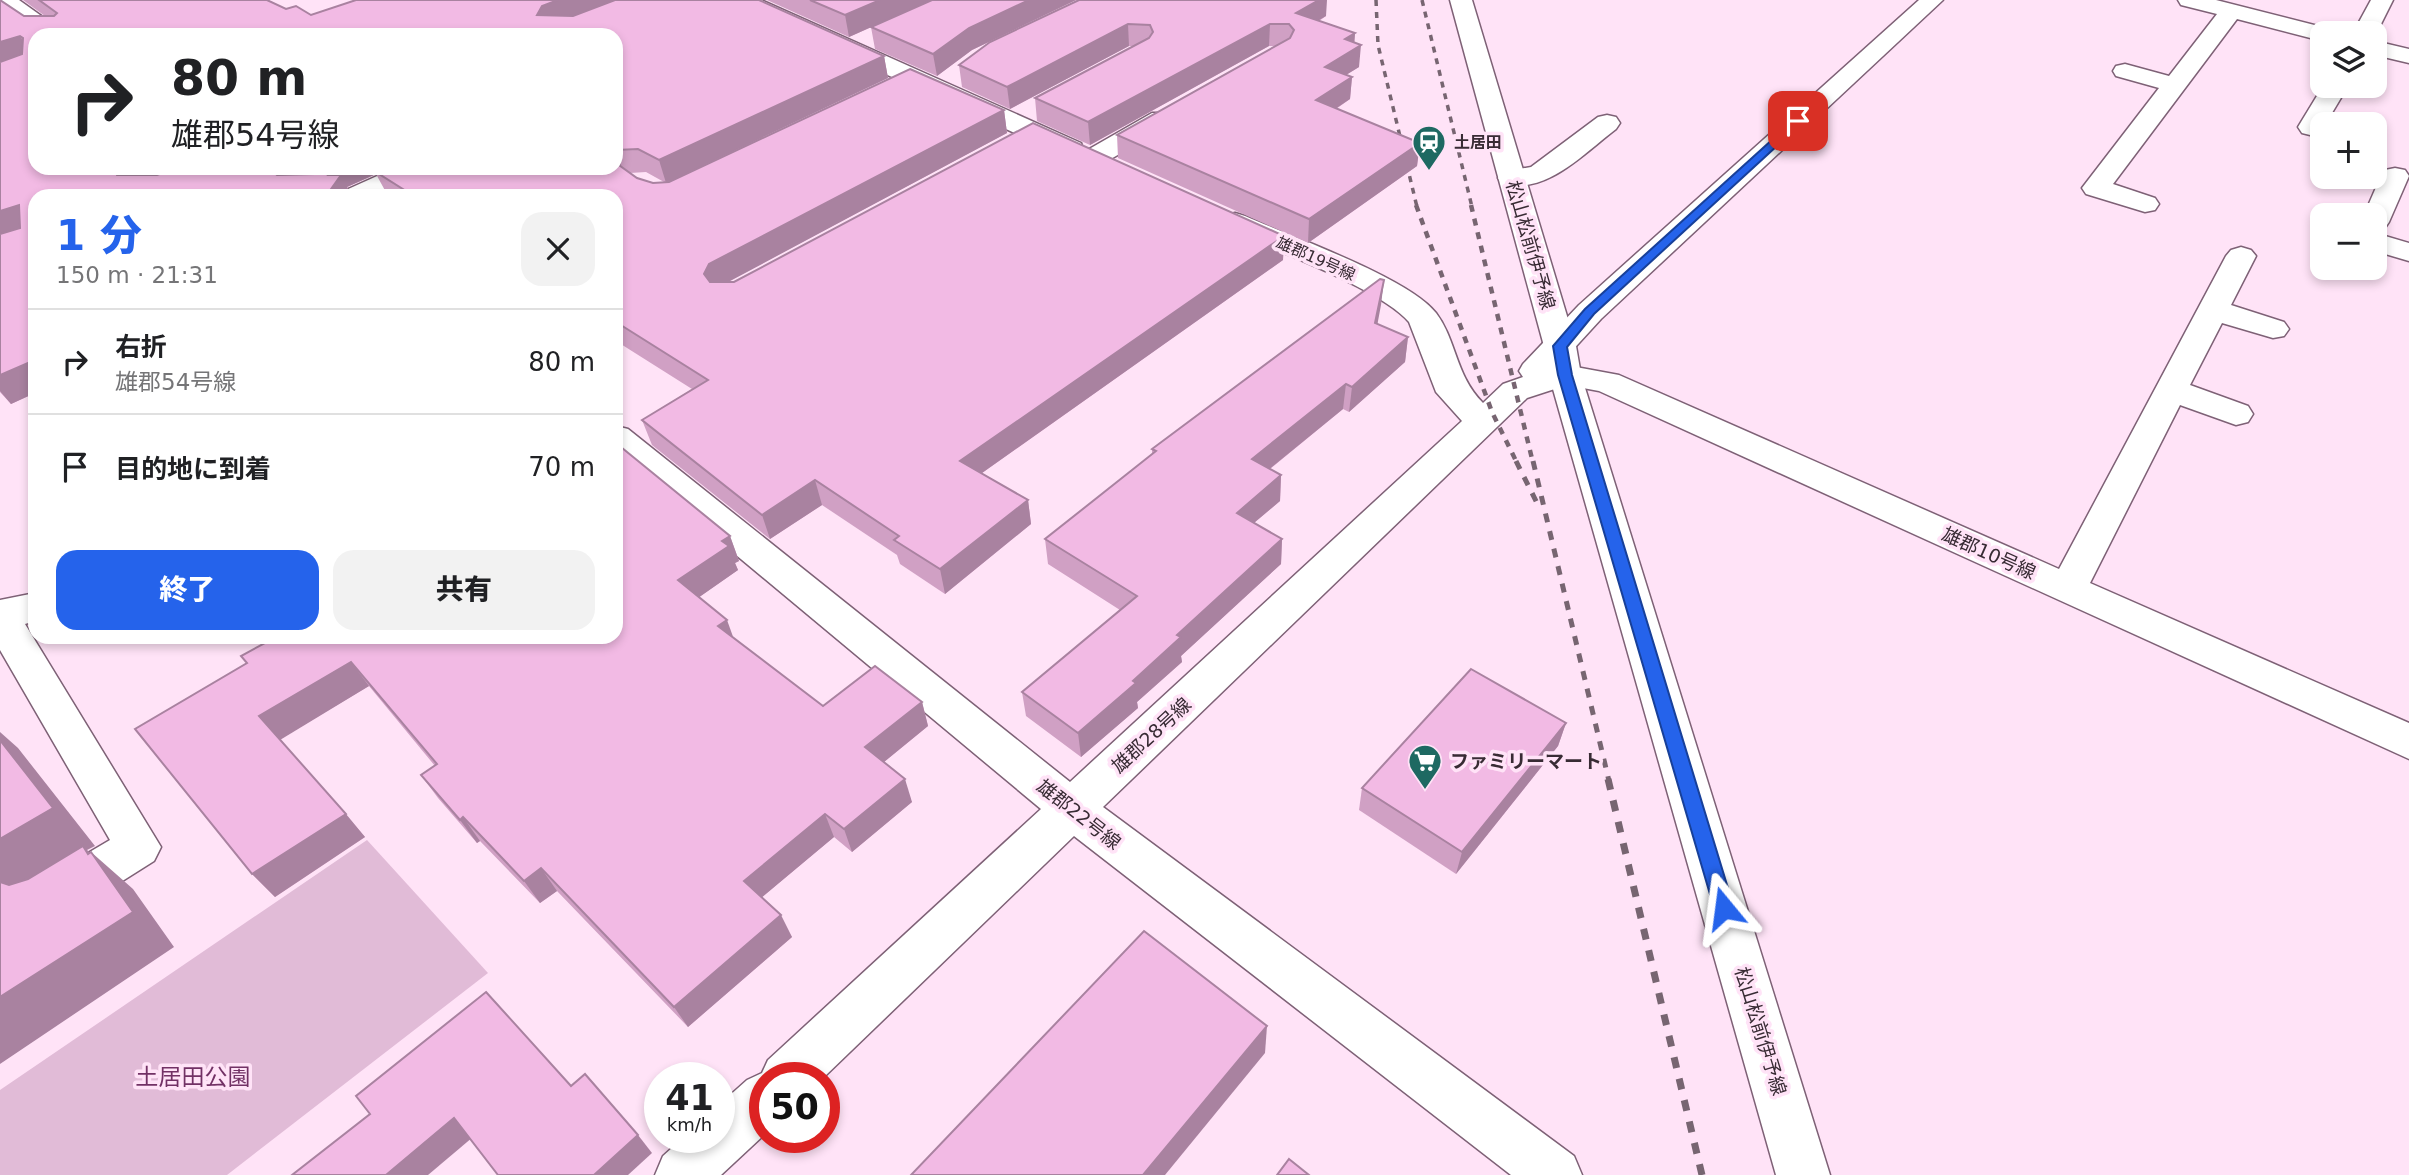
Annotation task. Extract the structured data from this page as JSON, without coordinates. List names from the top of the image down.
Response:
{
  "streets": {
    "street": [
      "松山松前伊予線",
      "雄郡19号線",
      "雄郡10号線",
      "雄郡28号線",
      "雄郡22号線"
    ]
  },
  "crossings": [
    ["松山松前伊予線", "雄郡10号線"],
    ["松山松前伊予線", "雄郡28号線"],
    ["雄郡19号線", "雄郡28号線"],
    ["雄郡10号線", "雄郡28号線"],
    ["雄郡28号線", "雄郡22号線"]
  ],
  "parks": ["土居田公園"],
  "places": {
    "station": ["土居田"],
    "supermarket": ["ファミリーマート"]
  },
  "page": {
    "map_buttons": ["+", "−"],
    "turn": ["80 m", "雄郡54号線"],
    "heading": ["1 分", "150 m · 21:31"],
    "list": [
      {
        "name": "右折",
        "note": "雄郡54号線",
        "value": "80 m"
      },
      {
        "name": "目的地に到着",
        "value": "70 m"
      }
    ],
    "buttons": ["終了", "共有"],
    "speed": "41 km/h",
    "limit": "50"
  }
}
